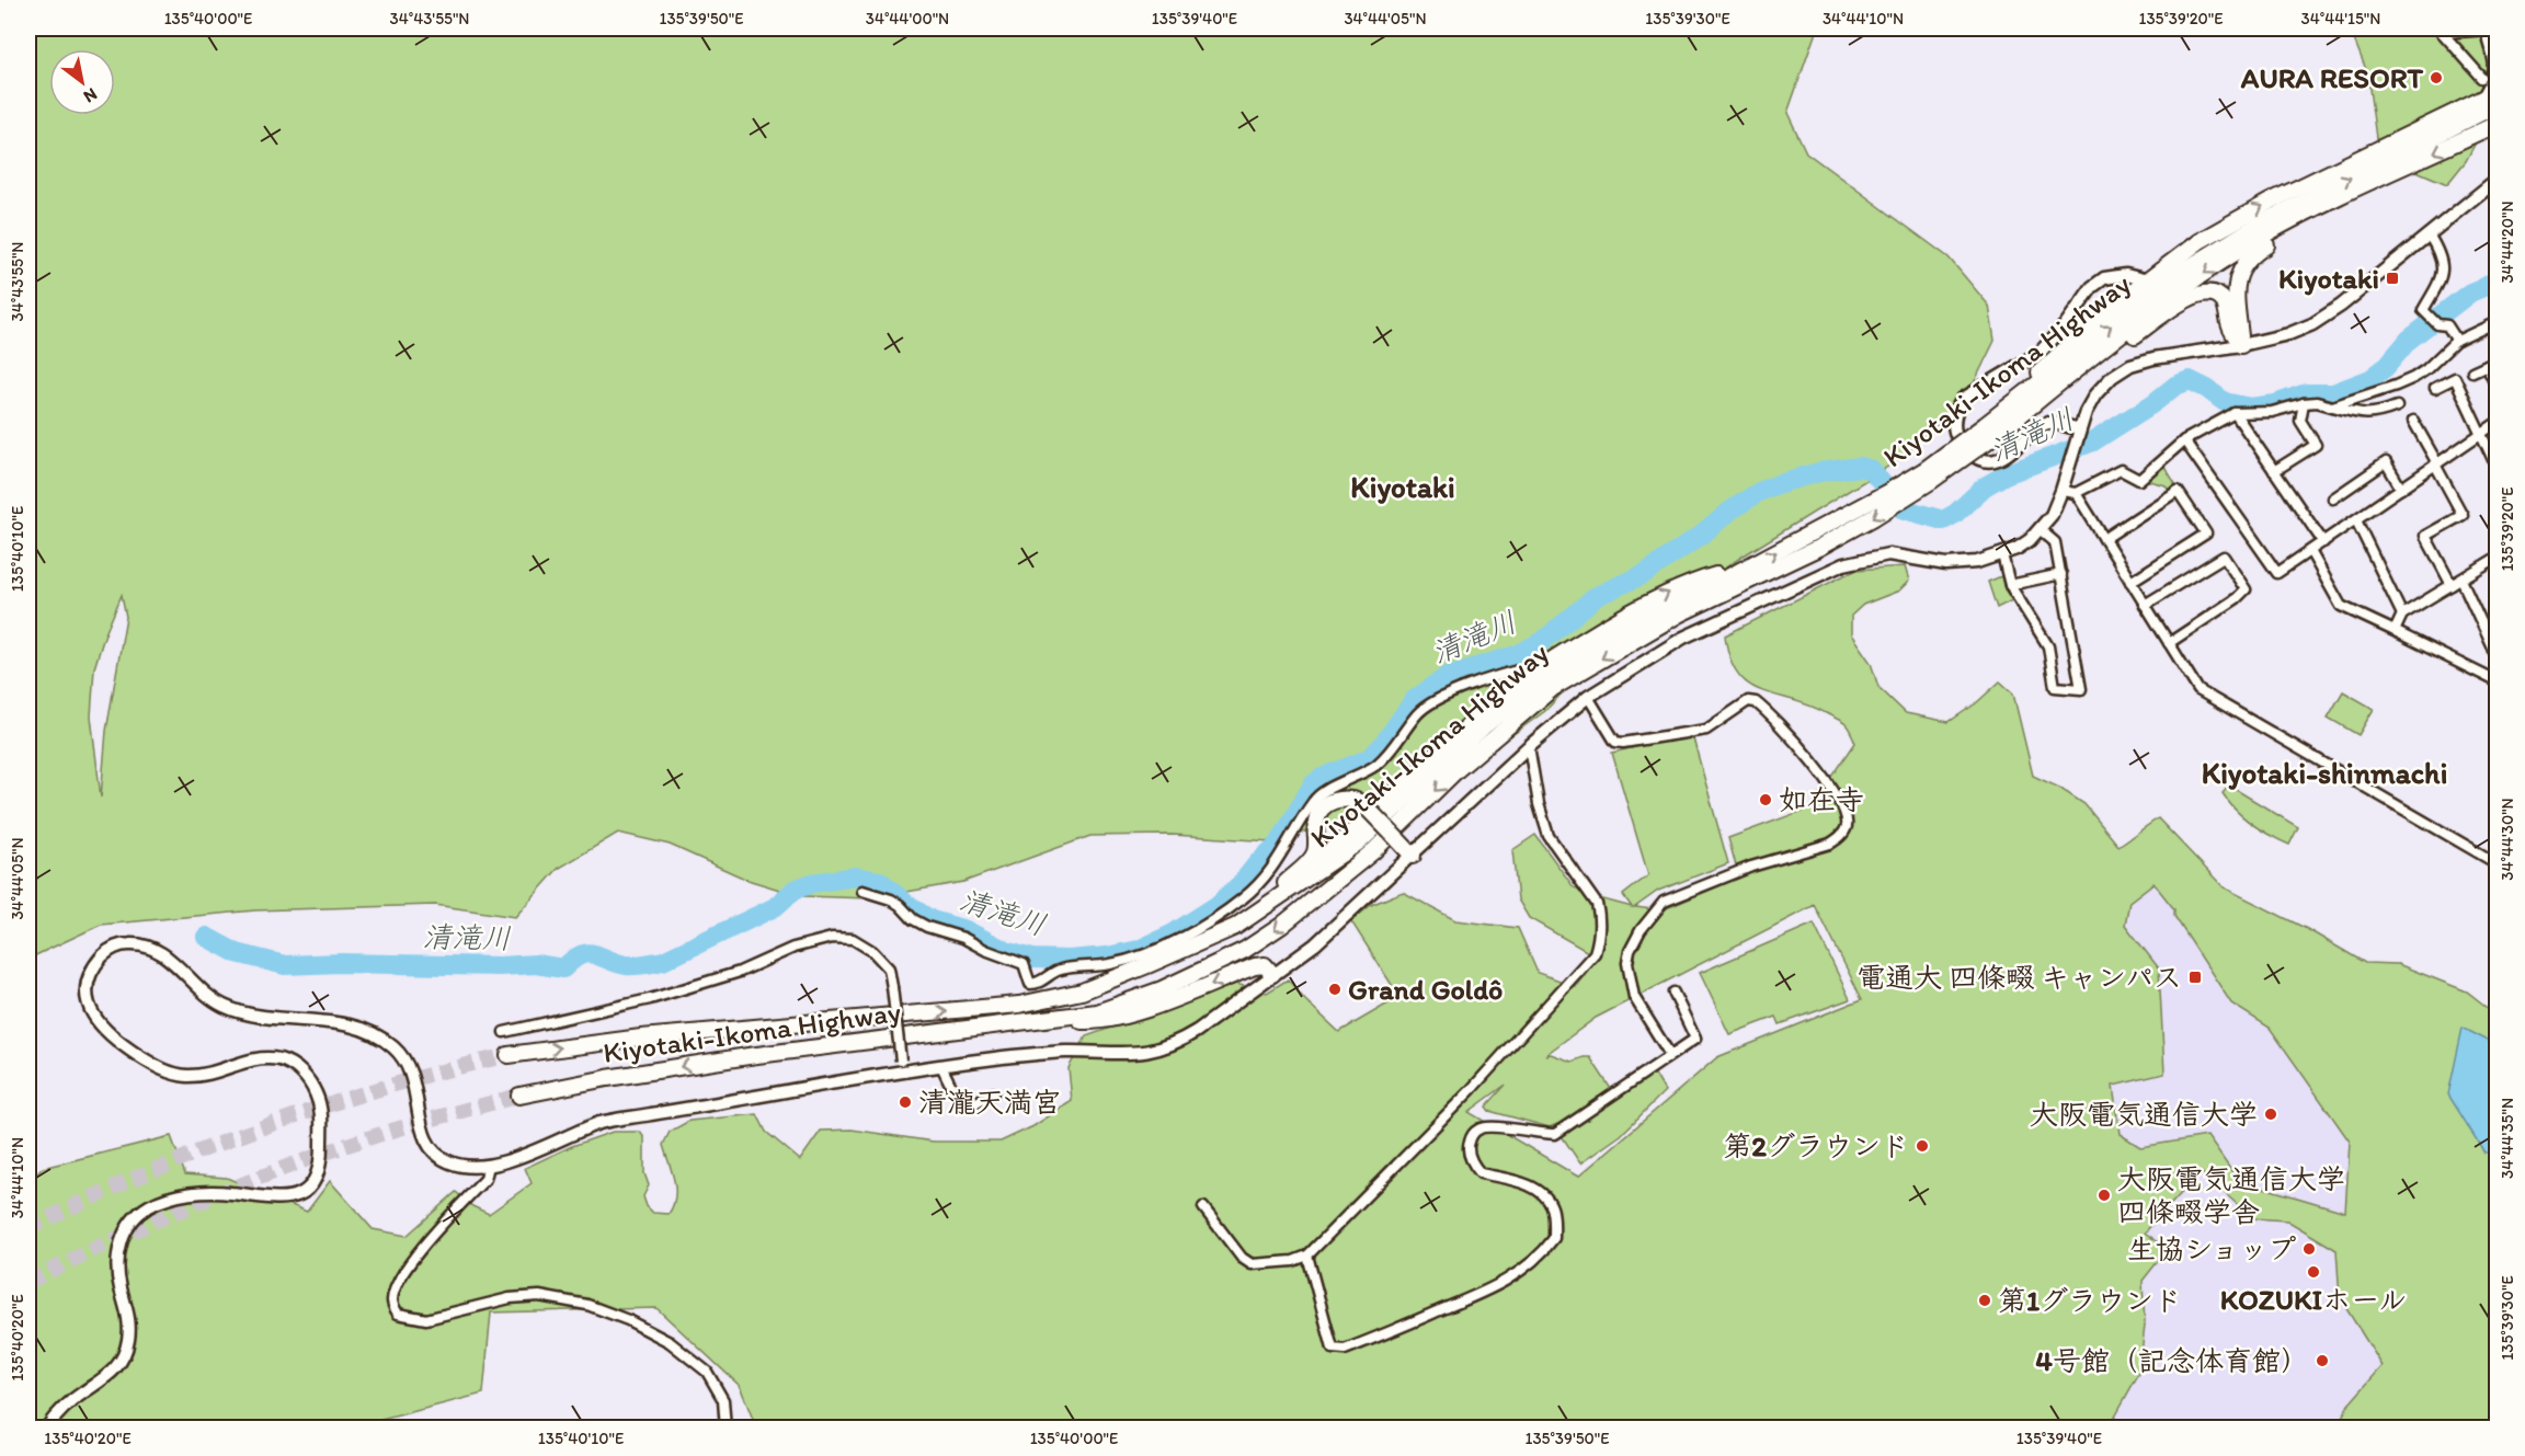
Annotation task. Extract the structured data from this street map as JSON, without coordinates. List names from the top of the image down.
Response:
{
  "streets": {
    "highway": ["Kiyotaki-Ikoma Highway"]
  },
  "districts": ["Kiyotaki", "Kiyotaki-shinmachi"],
  "water": ["清滝川"],
  "places": {
    "other": [
      "AURA RESORT",
      "如在寺",
      "Grand Goldô",
      "清瀧天満宮",
      "大阪電気通信大学",
      "第2グラウンド",
      "大阪電気通信大学 四條畷学舎",
      "生協ショップ",
      "KOZUKIホール",
      "第1グラウンド",
      "4号館（記念体育館）"
    ],
    "transit": ["Kiyotaki", "電通大 四條畷 キャンパス"]
  },
  "north": "bottom right",
  "coordinates": [
    "135°40'00\"E",
    "34°43'55\"N",
    "135°39'50\"E",
    "34°44'00\"N",
    "135°39'40\"E",
    "34°44'05\"N",
    "135°39'30\"E",
    "34°44'10\"N",
    "135°39'20\"E",
    "34°44'15\"N",
    "34°44'20\"N",
    "135°40'10\"E",
    "34°44'30\"N",
    "34°44'35\"N",
    "135°40'20\"E"
  ]
}
